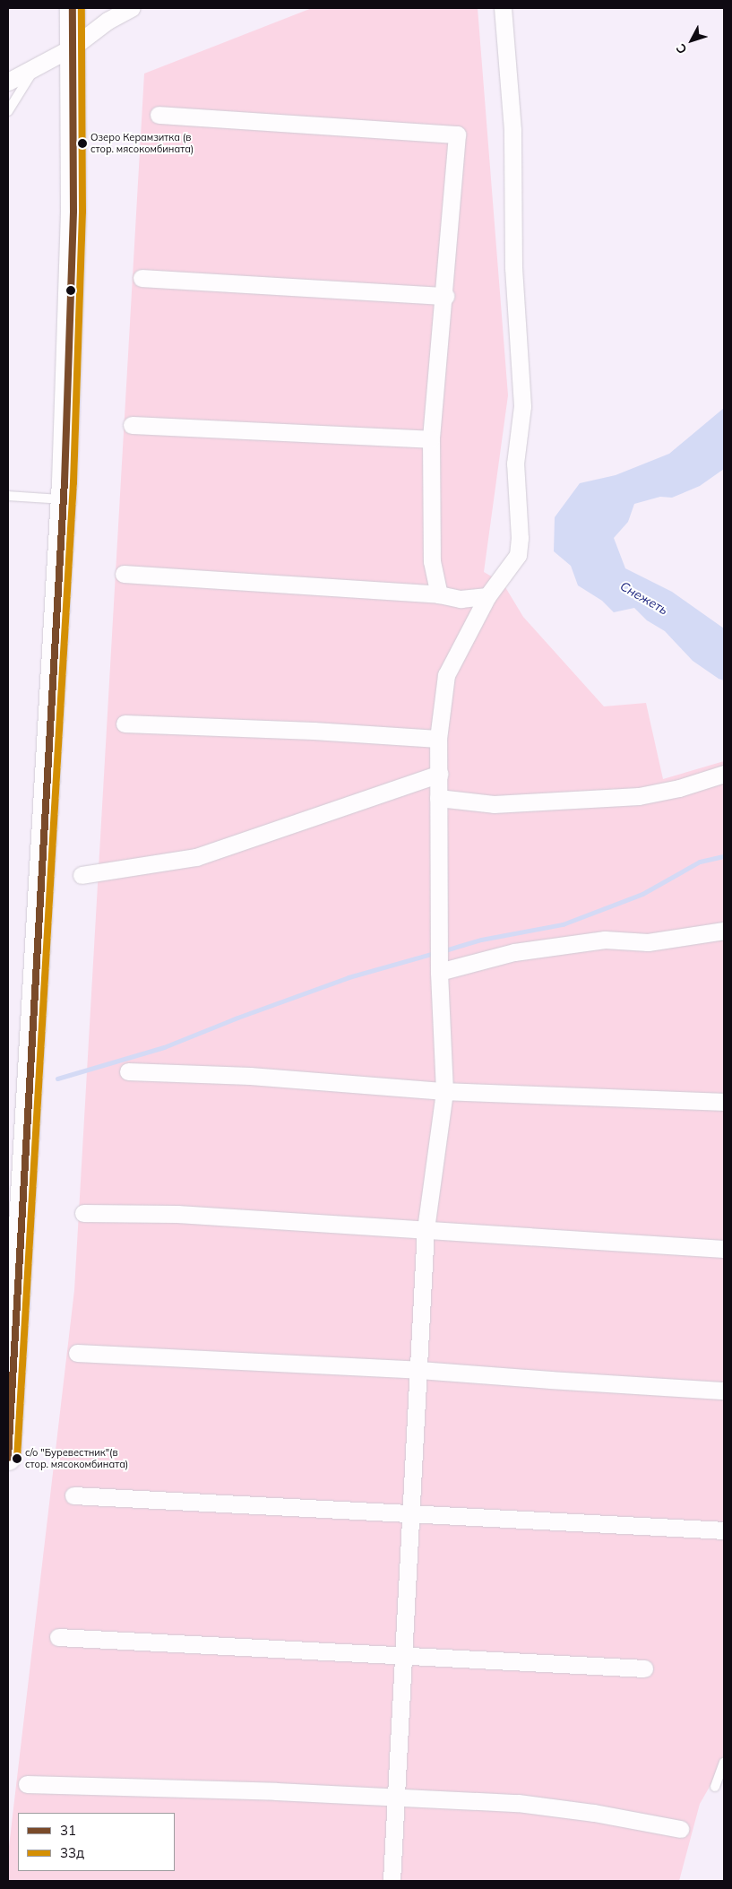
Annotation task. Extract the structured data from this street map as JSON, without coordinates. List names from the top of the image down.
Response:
{
  "water": ["Снежеть"],
  "places": ["Озеро Керамзитка (в стор. мясокомбината)", "с/о \"Буревестник\"(в стор. мясокомбината)"],
  "lines": ["transit line 31", "transit line 33д"],
  "legend": ["31", "33д"],
  "north": "bottom left"
}
